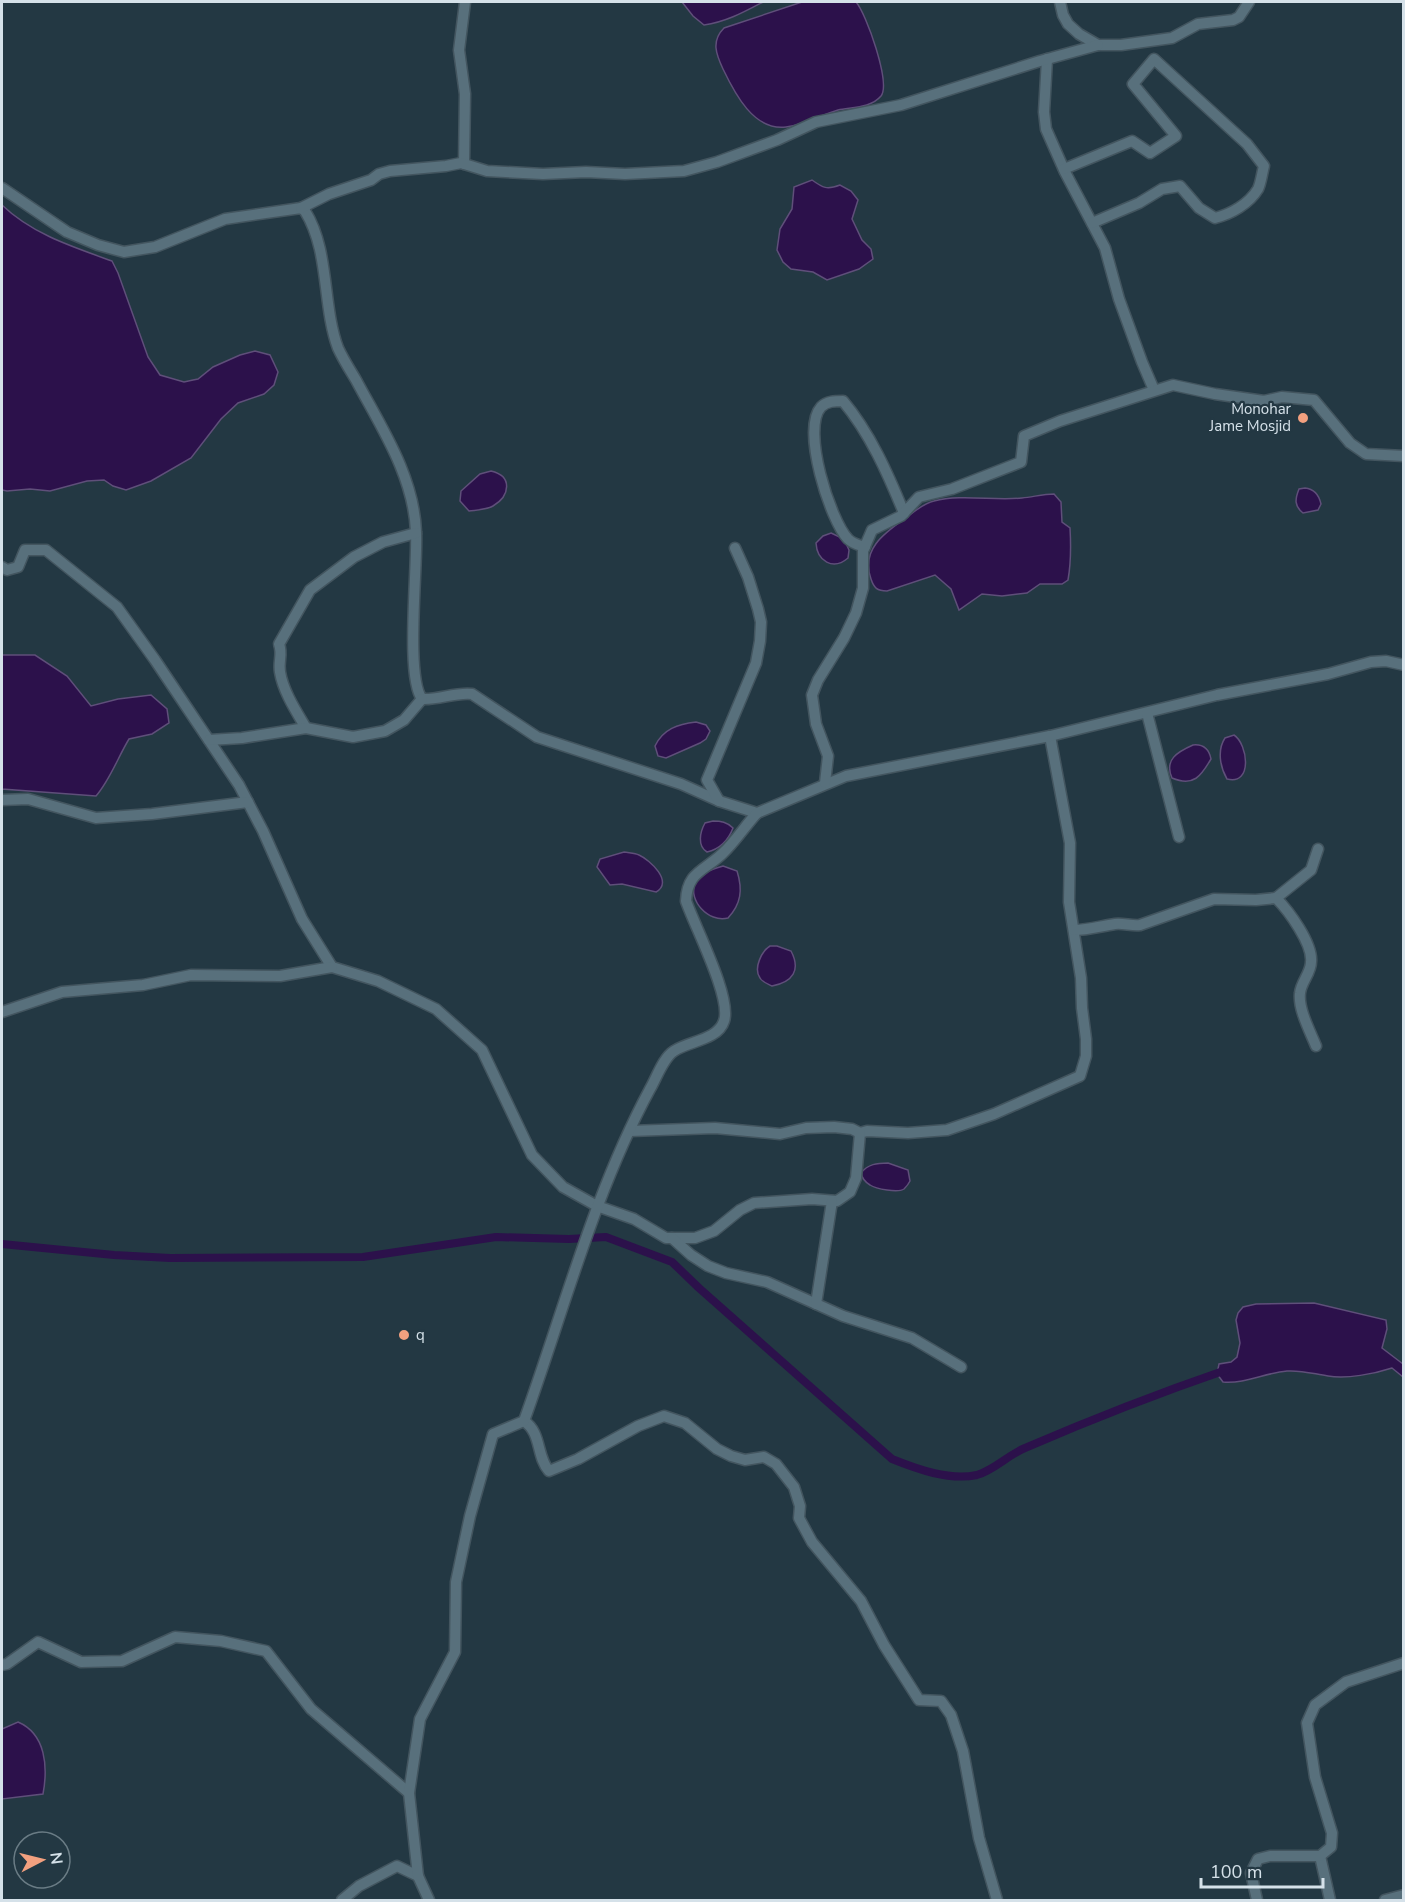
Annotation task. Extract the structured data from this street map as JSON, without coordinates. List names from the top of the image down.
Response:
{
  "places": ["Monohar Jame Mosjid", "q"],
  "scale_bar": "100 m",
  "north": "right"
}
